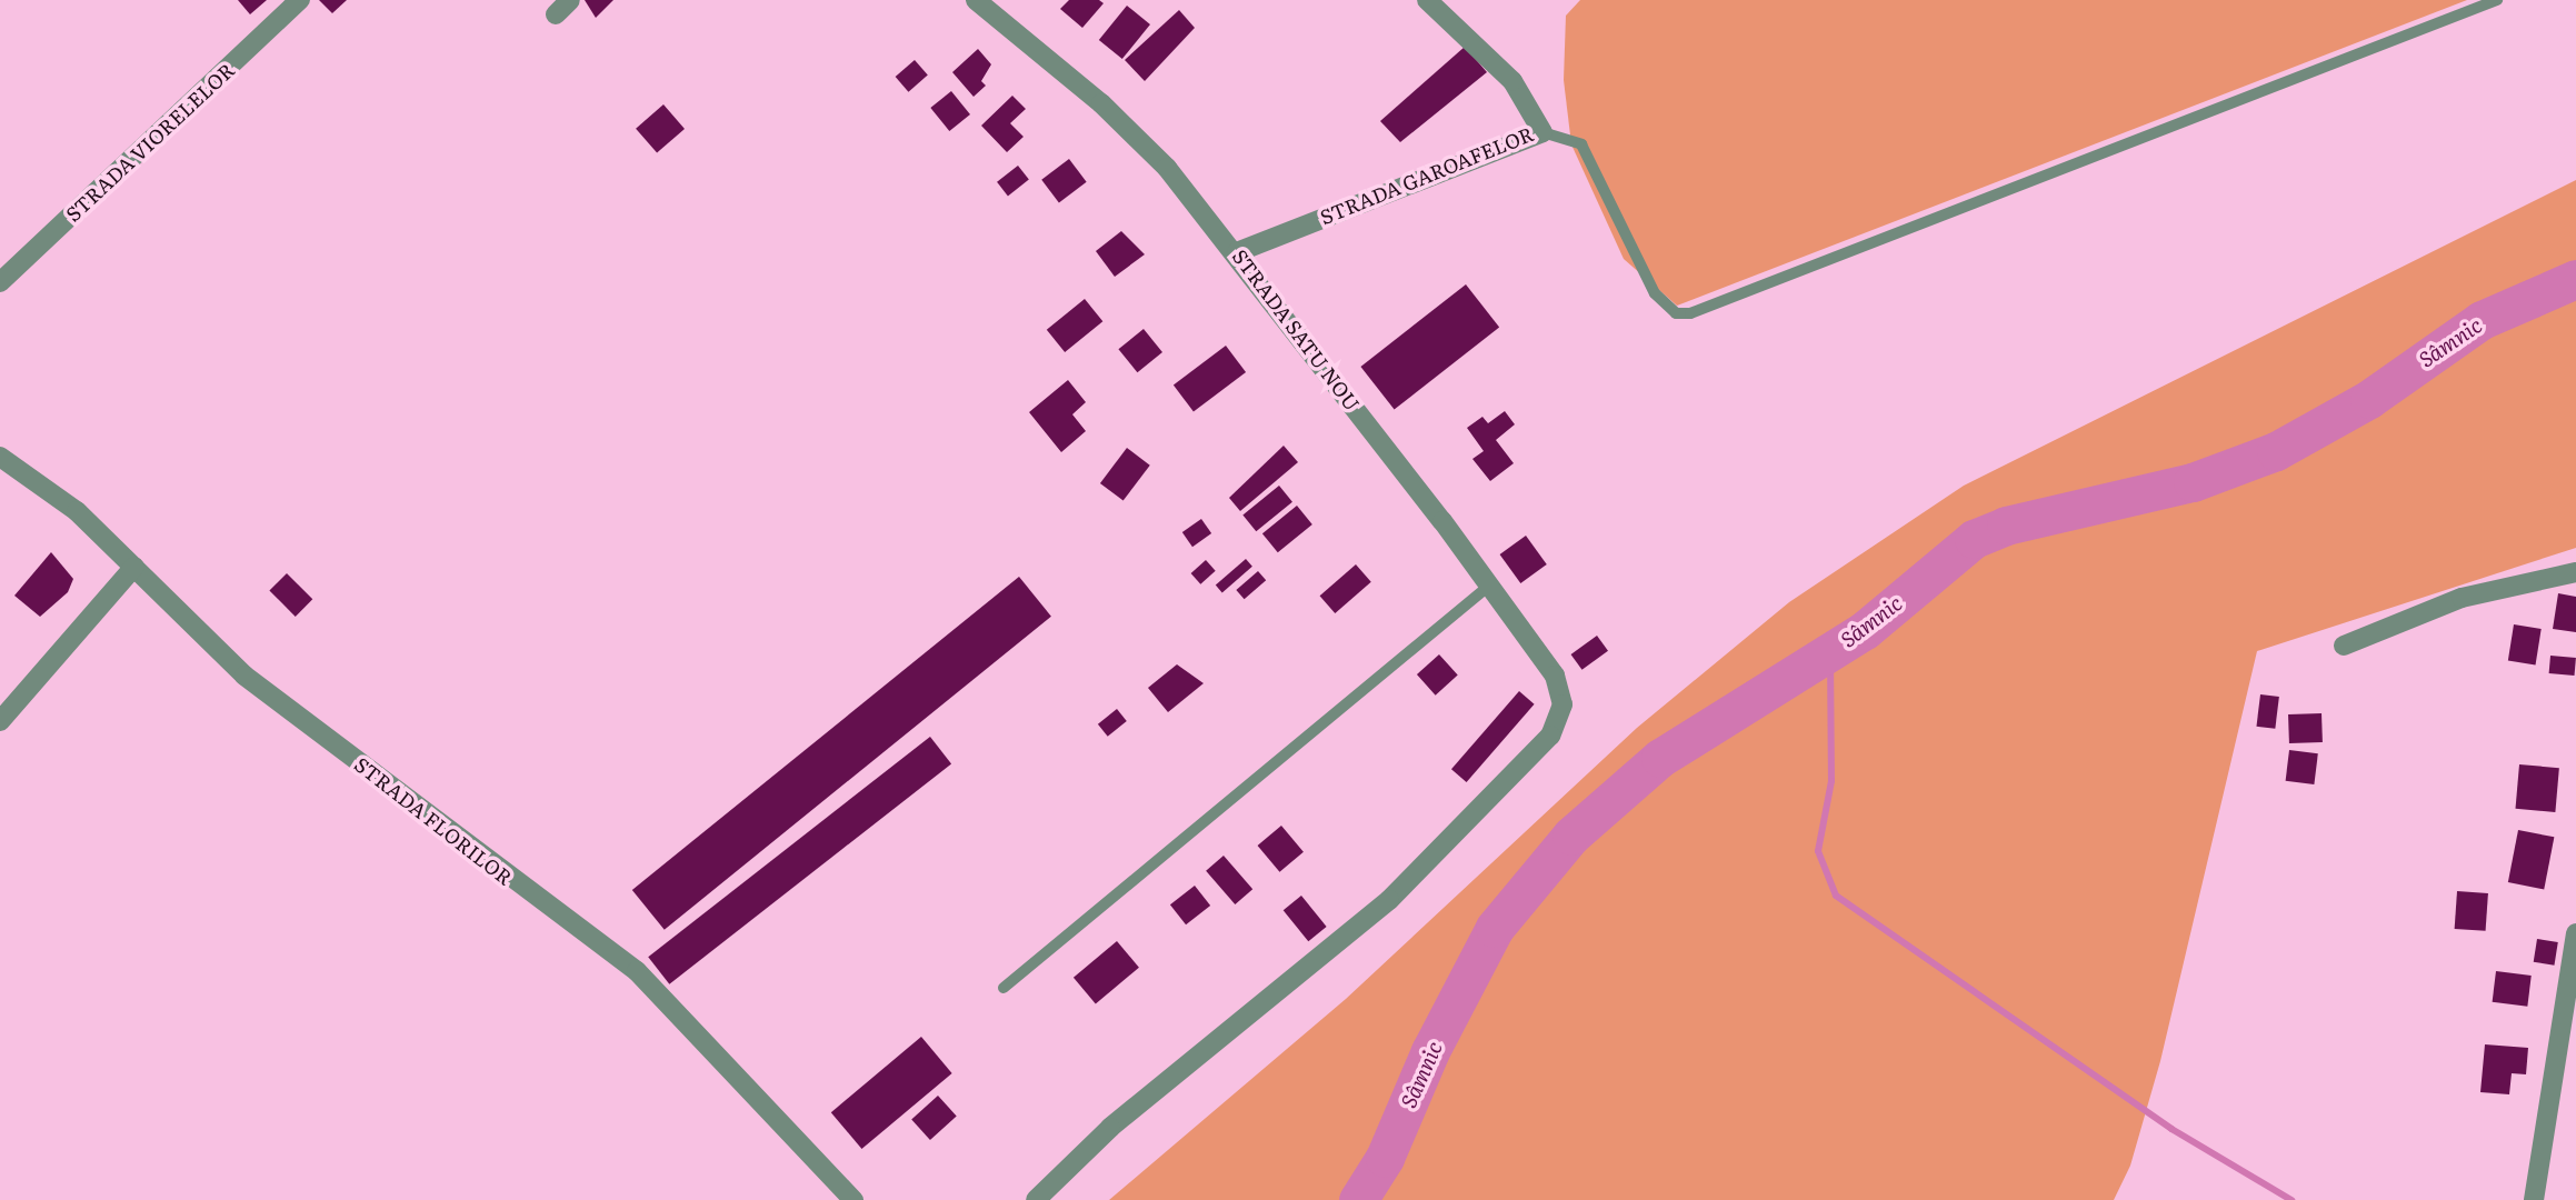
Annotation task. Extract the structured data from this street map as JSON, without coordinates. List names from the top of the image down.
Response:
{
  "streets": {
    "street": [
      "STRADA VIORELELOR",
      "STRADA GAROAFELOR",
      "STRADA SATU NOU",
      "STRADA FLORILOR"
    ]
  },
  "crossings": [
    ["STRADA GAROAFELOR", "STRADA SATU NOU"]
  ],
  "water": ["Sâmnic"]
}
